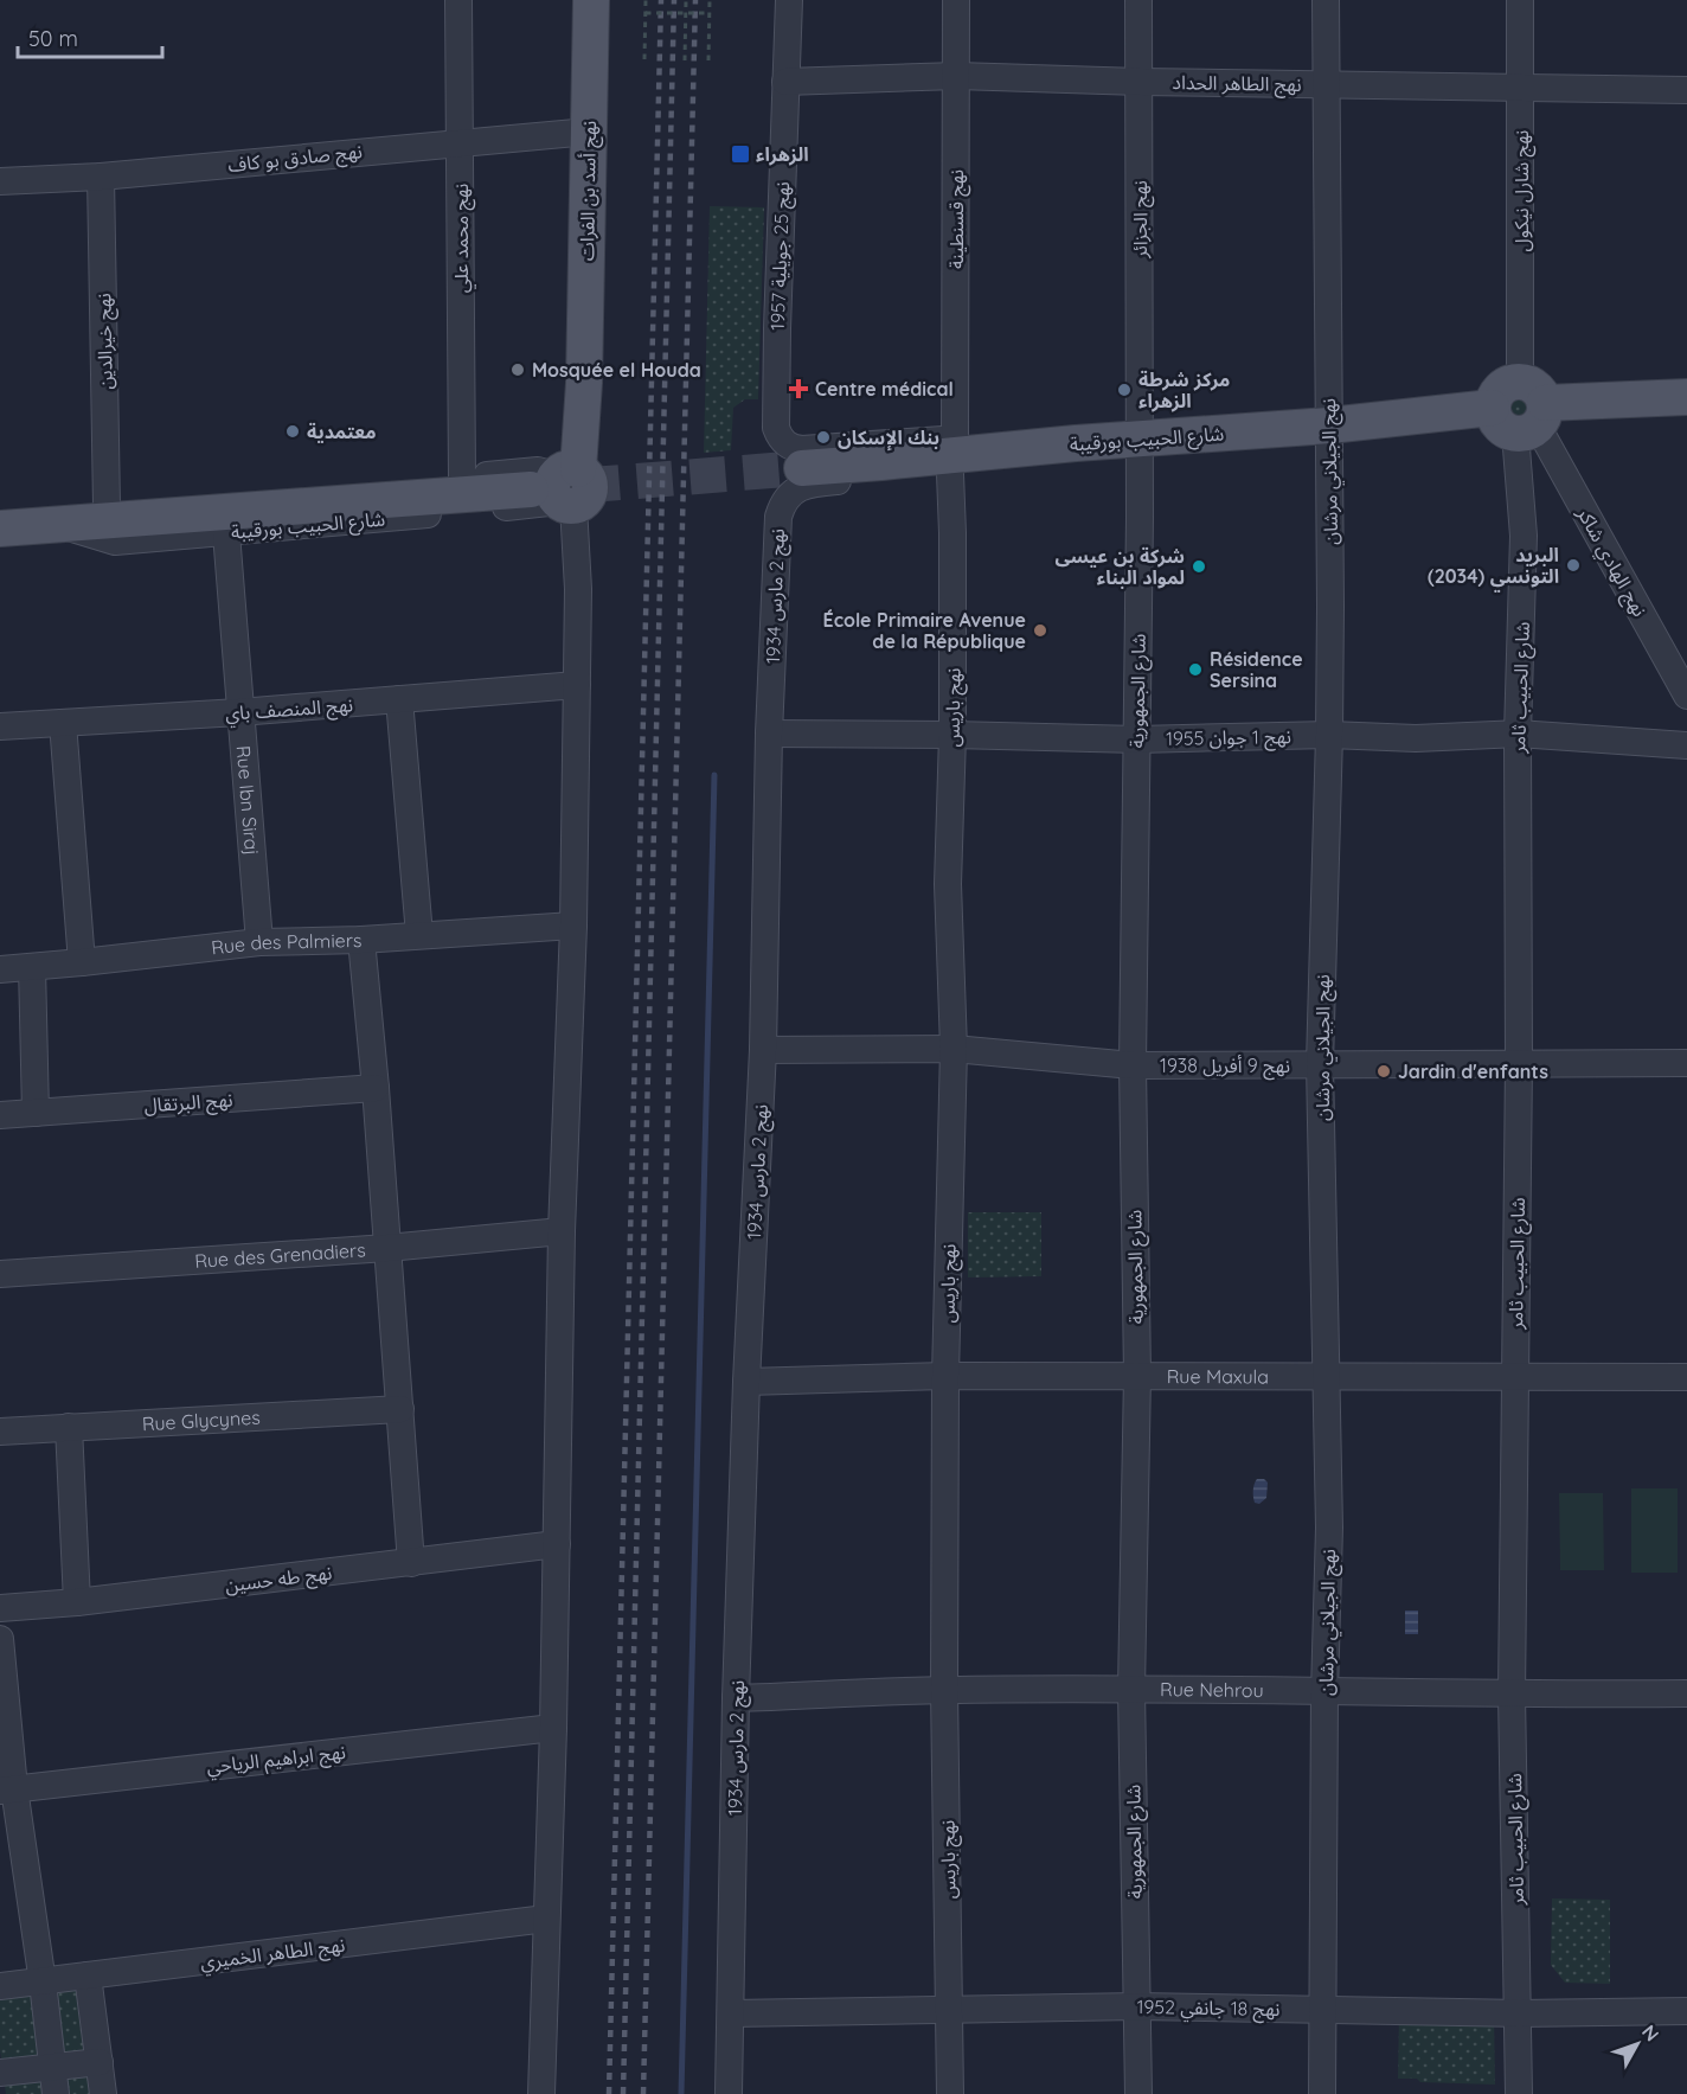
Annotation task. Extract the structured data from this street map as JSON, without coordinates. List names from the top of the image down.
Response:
{
  "streets": {
    "main road": ["نهج أسد بن الفرات", "شارع الحبيب بورقيبة"],
    "street": [
      "نهج الطاهر الحداد",
      "نهج صادق بو كاف",
      "نهج شارل نيكول",
      "نهج قسنطينة",
      "نهج الجزائر",
      "نهج محمد علي",
      "نهج 25 جويلية 1957",
      "نهج خيرالدين",
      "نهج الجيلاني مرشان",
      "نهج الهادي شاكر",
      "نهج 2 مارس 1934",
      "شارع الحبيب ثامر",
      "شارع الجمهورية",
      "نهج باريس",
      "نهج المنصف باي",
      "نهج 1 جوان 1955",
      "Rue Ibn Siraj",
      "Rue des Palmiers",
      "نهج 9 أفريل 1938",
      "نهج البرتقال",
      "Rue des Grenadiers",
      "Rue Maxula",
      "Rue Glycynes",
      "نهج طه حسين",
      "Rue Nehrou",
      "نهج ابراهيم الرياحي",
      "نهج الطاهر الخميري",
      "نهج 18 جانفي 1952"
    ]
  },
  "crossings": [
    ["نهج الطاهر الحداد", "نهج شارل نيكول"],
    ["نهج الطاهر الحداد", "نهج قسنطينة"],
    ["نهج الطاهر الحداد", "نهج الجزائر"],
    ["نهج الطاهر الحداد", "نهج 25 جويلية 1957"],
    ["نهج الطاهر الحداد", "نهج الجيلاني مرشان"],
    ["نهج صادق بو كاف", "نهج أسد بن الفرات"],
    ["نهج صادق بو كاف", "نهج محمد علي"],
    ["نهج صادق بو كاف", "نهج خيرالدين"],
    ["نهج أسد بن الفرات", "شارع الحبيب بورقيبة"],
    ["نهج شارل نيكول", "شارع الحبيب بورقيبة"],
    ["نهج شارل نيكول", "نهج الهادي شاكر"],
    ["نهج شارل نيكول", "شارع الحبيب ثامر"],
    ["نهج الجزائر", "شارع الحبيب بورقيبة"],
    ["نهج الجزائر", "شارع الجمهورية"],
    ["نهج محمد علي", "شارع الحبيب بورقيبة"],
    ["نهج 25 جويلية 1957", "شارع الحبيب بورقيبة"],
    ["نهج خيرالدين", "شارع الحبيب بورقيبة"],
    ["شارع الحبيب بورقيبة", "نهج الجيلاني مرشان"],
    ["شارع الحبيب بورقيبة", "نهج الهادي شاكر"],
    ["شارع الحبيب بورقيبة", "نهج 2 مارس 1934"],
    ["شارع الحبيب بورقيبة", "شارع الحبيب ثامر"],
    ["شارع الحبيب بورقيبة", "شارع الجمهورية"],
    ["شارع الحبيب بورقيبة", "Rue Ibn Siraj"],
    ["نهج الجيلاني مرشان", "نهج 1 جوان 1955"],
    ["نهج الجيلاني مرشان", "نهج 9 أفريل 1938"],
    ["نهج الجيلاني مرشان", "Rue Maxula"],
    ["نهج الجيلاني مرشان", "Rue Nehrou"],
    ["نهج الجيلاني مرشان", "نهج 18 جانفي 1952"],
    ["نهج الهادي شاكر", "شارع الحبيب ثامر"],
    ["نهج 2 مارس 1934", "نهج باريس"],
    ["نهج 2 مارس 1934", "نهج 1 جوان 1955"],
    ["نهج 2 مارس 1934", "نهج 9 أفريل 1938"],
    ["نهج 2 مارس 1934", "Rue Maxula"],
    ["نهج 2 مارس 1934", "Rue Nehrou"],
    ["نهج 2 مارس 1934", "نهج 18 جانفي 1952"],
    ["شارع الحبيب ثامر", "نهج 1 جوان 1955"],
    ["شارع الحبيب ثامر", "نهج 9 أفريل 1938"],
    ["شارع الحبيب ثامر", "Rue Maxula"],
    ["شارع الحبيب ثامر", "Rue Nehrou"],
    ["شارع الحبيب ثامر", "نهج 18 جانفي 1952"],
    ["شارع الجمهورية", "نهج 1 جوان 1955"],
    ["شارع الجمهورية", "نهج 9 أفريل 1938"],
    ["شارع الجمهورية", "Rue Maxula"],
    ["شارع الجمهورية", "Rue Nehrou"],
    ["شارع الجمهورية", "نهج 18 جانفي 1952"],
    ["نهج باريس", "نهج 1 جوان 1955"],
    ["نهج باريس", "نهج 9 أفريل 1938"],
    ["نهج باريس", "Rue Maxula"],
    ["نهج باريس", "Rue Nehrou"],
    ["نهج باريس", "نهج 18 جانفي 1952"],
    ["نهج المنصف باي", "Rue Ibn Siraj"],
    ["Rue Ibn Siraj", "Rue des Palmiers"]
  ],
  "places": {
    "transit": ["الزهراء"],
    "other": [
      "Mosquée el Houda",
      "مركز شرطة الزهراء",
      "معتمدية",
      "بنك الإسكان",
      "البريد التونسي (2034)",
      "شركة بن عيسى لمواد البناء",
      "École Primaire Avenue de la République",
      "Résidence Sersina",
      "Jardin d'enfants"
    ],
    "health": ["Centre médical"]
  },
  "scale_bar": "50 m",
  "north": "top right"
}
